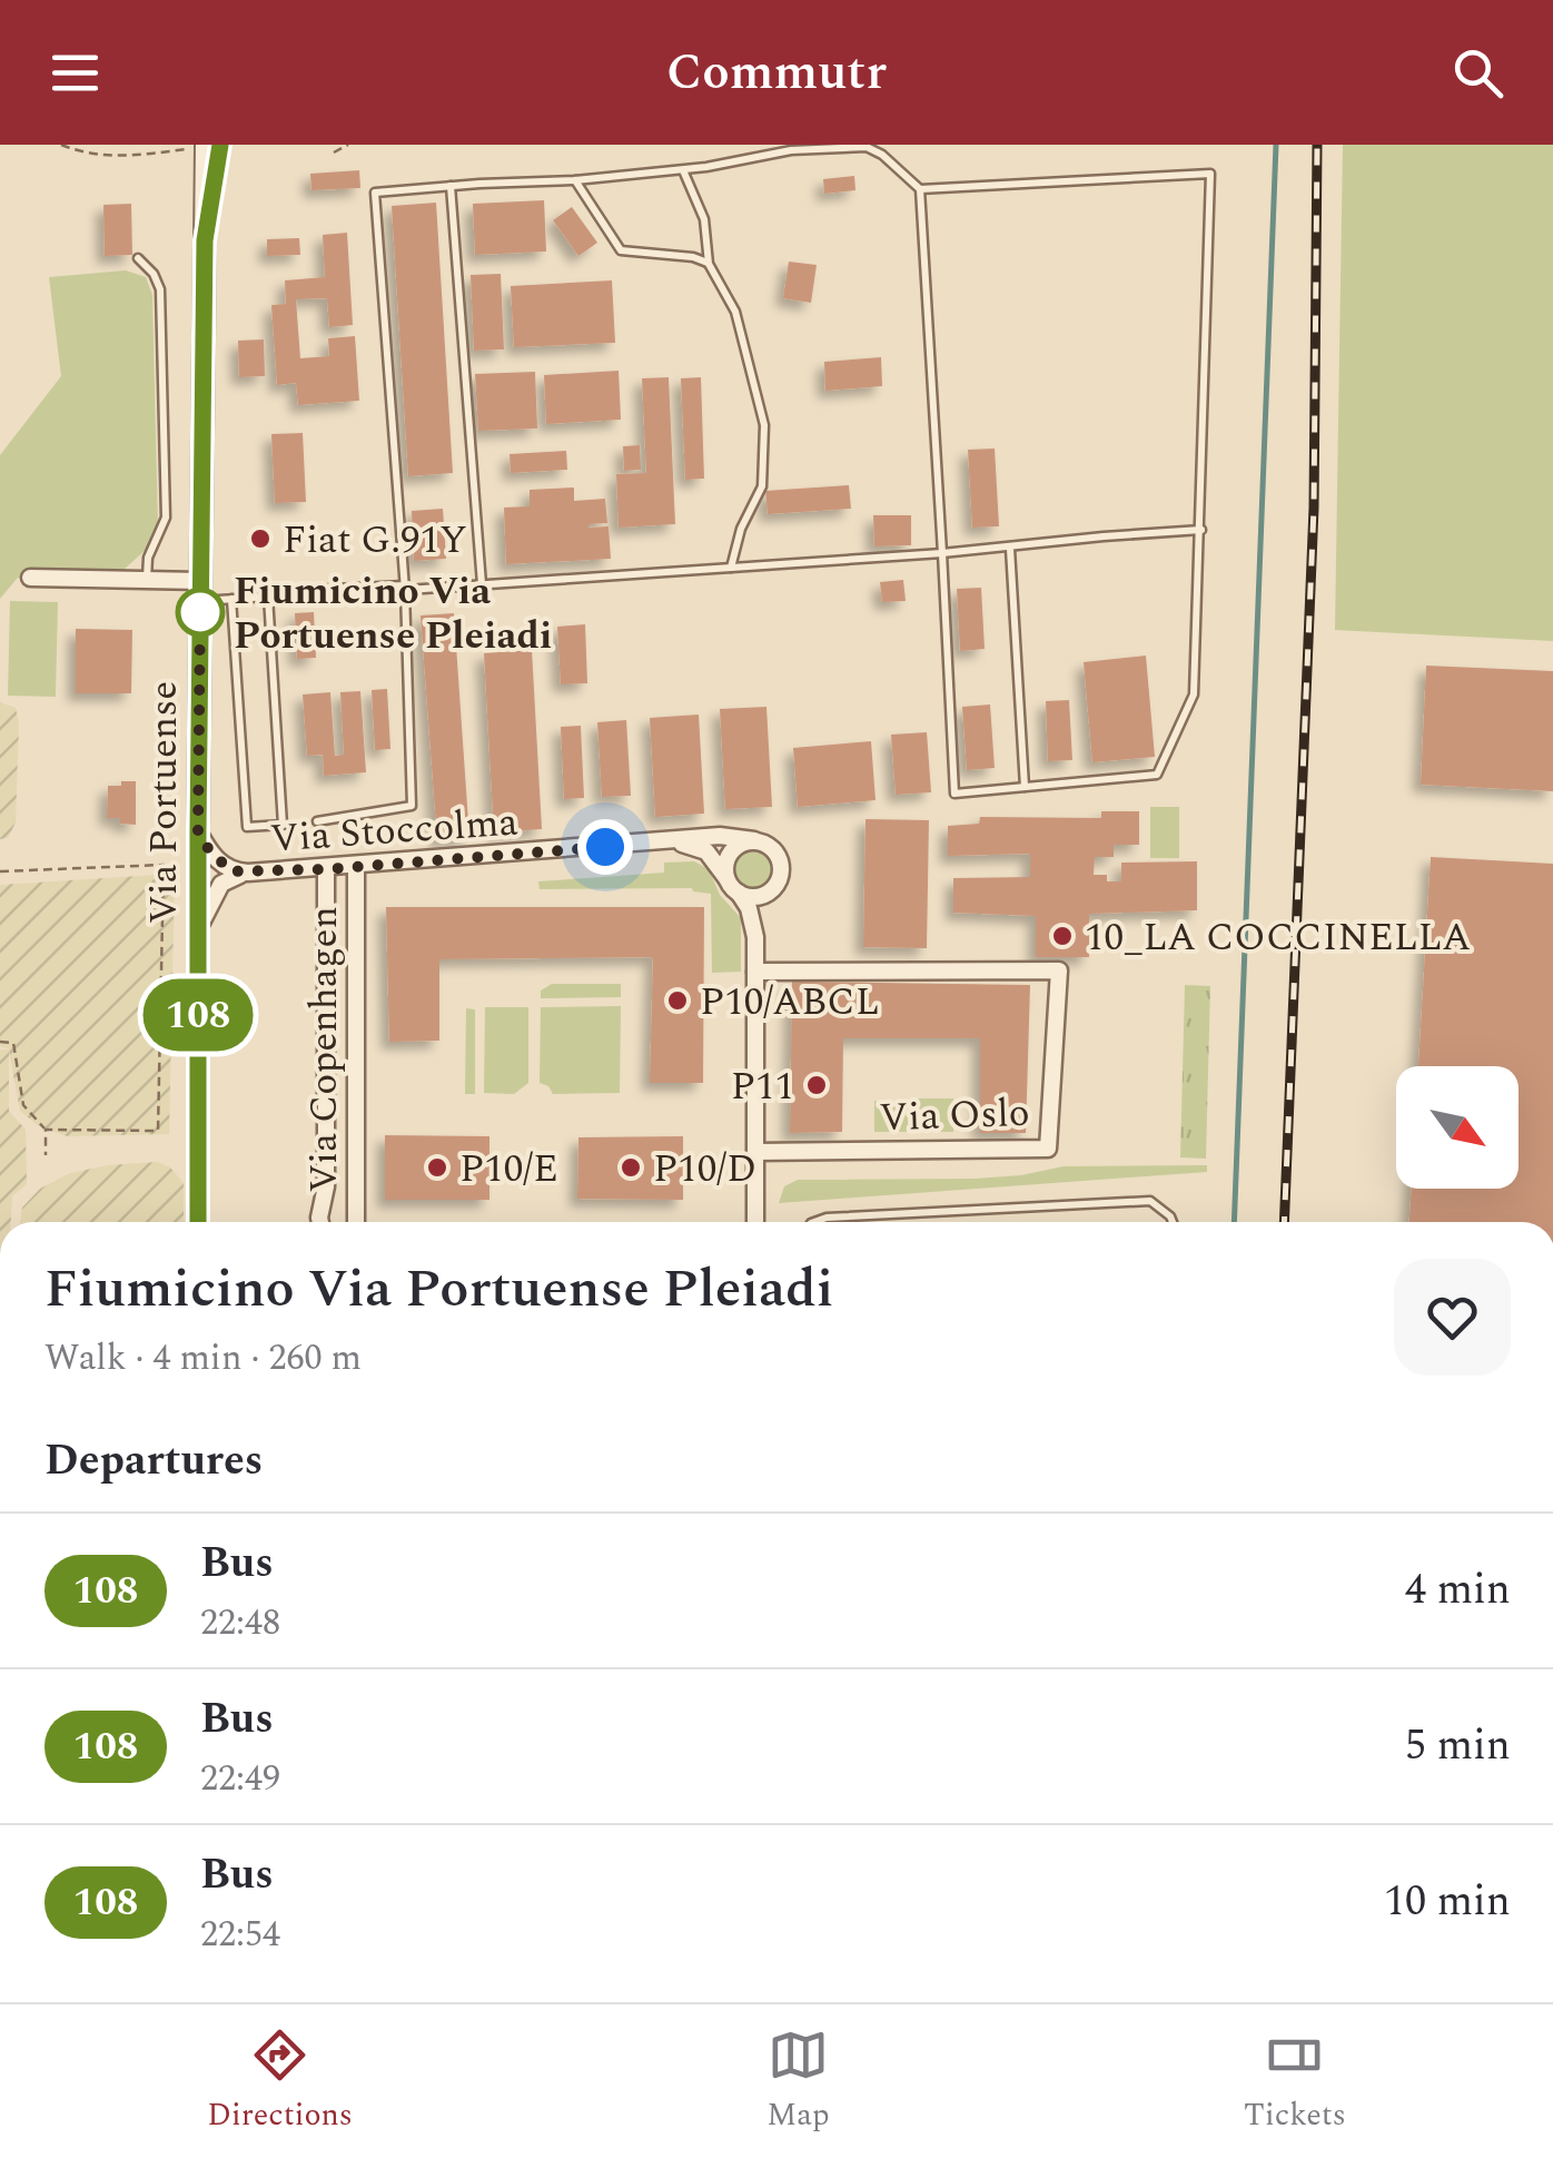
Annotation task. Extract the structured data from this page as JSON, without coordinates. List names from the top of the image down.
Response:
{
  "streets": {
    "street": [
      "Via Portuense",
      "Via Stoccolma",
      "Via Copenhagen",
      "Via Oslo"
    ]
  },
  "crossings": [
    ["Via Portuense", "Via Stoccolma"],
    ["Via Stoccolma", "Via Copenhagen"]
  ],
  "places": [
    "Fiat G.91Y",
    "Fiumicino Via Portuense Pleiadi",
    "10_LA COCCINELLA",
    "P10/ABCL",
    "P11",
    "P10/E",
    "P10/D"
  ],
  "lines": ["bus line 108"],
  "north": "bottom right",
  "page": {
    "header": "Commutr",
    "on_map": "108",
    "heading": [
      ["Fiumicino Via Portuense Pleiadi", "Walk · 4 min · 260 m"],
      "Departures"
    ],
    "list": [
      {
        "mark": "108",
        "name": "Bus",
        "note": "22:48",
        "value": "4 min"
      },
      {
        "mark": "108",
        "name": "Bus",
        "note": "22:49",
        "value": "5 min"
      },
      {
        "mark": "108",
        "name": "Bus",
        "note": "22:54",
        "value": "10 min"
      }
    ],
    "tabs": ["Directions", "Map", "Tickets"]
  }
}
